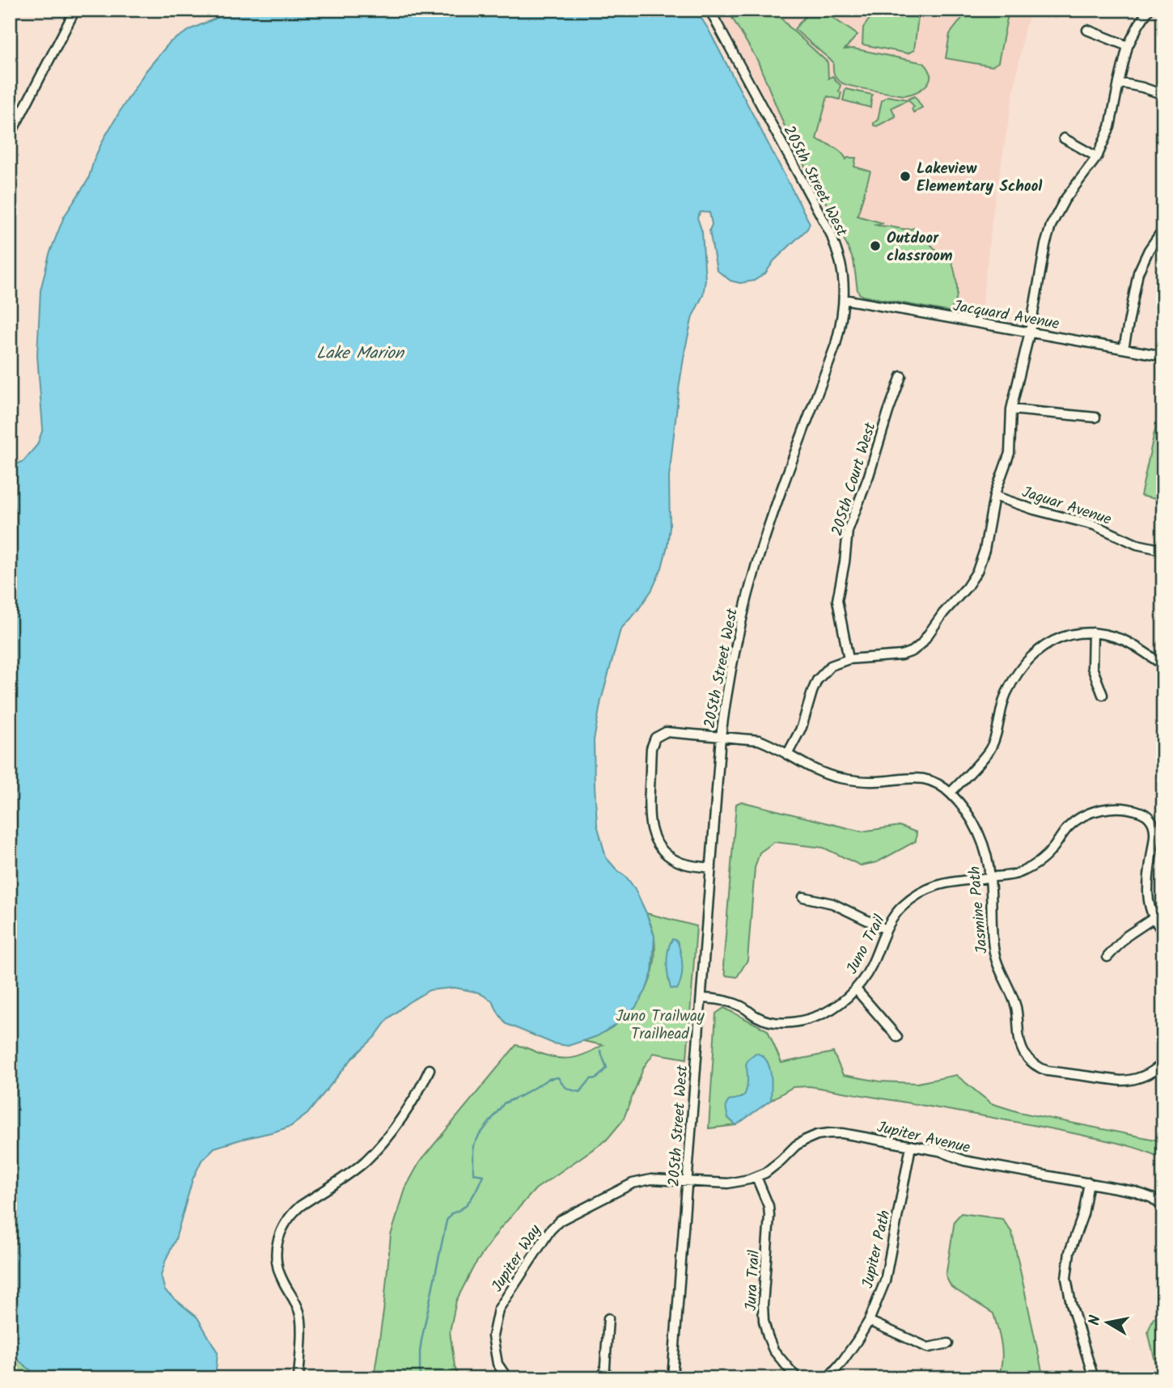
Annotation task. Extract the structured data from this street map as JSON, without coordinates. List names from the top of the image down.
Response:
{
  "streets": {
    "street": [
      "205th Street West",
      "Jacquard Avenue",
      "205th Court West",
      "Jaguar Avenue",
      "Jasmine Path",
      "Juno Trail",
      "Jupiter Avenue",
      "Jupiter Path",
      "Jupiter Way",
      "Jura Trail"
    ]
  },
  "crossings": [
    ["205th Street West", "Jacquard Avenue"],
    ["205th Street West", "Jasmine Path"],
    ["205th Street West", "Juno Trail"],
    ["205th Street West", "Jupiter Avenue"],
    ["205th Street West", "Jupiter Way"],
    ["Jasmine Path", "Juno Trail"],
    ["Jupiter Avenue", "Jupiter Path"],
    ["Jupiter Avenue", "Jupiter Way"],
    ["Jupiter Avenue", "Jura Trail"]
  ],
  "water": ["Lake Marion"],
  "parks": ["Juno Trailway Trailhead"],
  "places": ["Lakeview Elementary School", "Outdoor classroom"],
  "north": "left"
}
